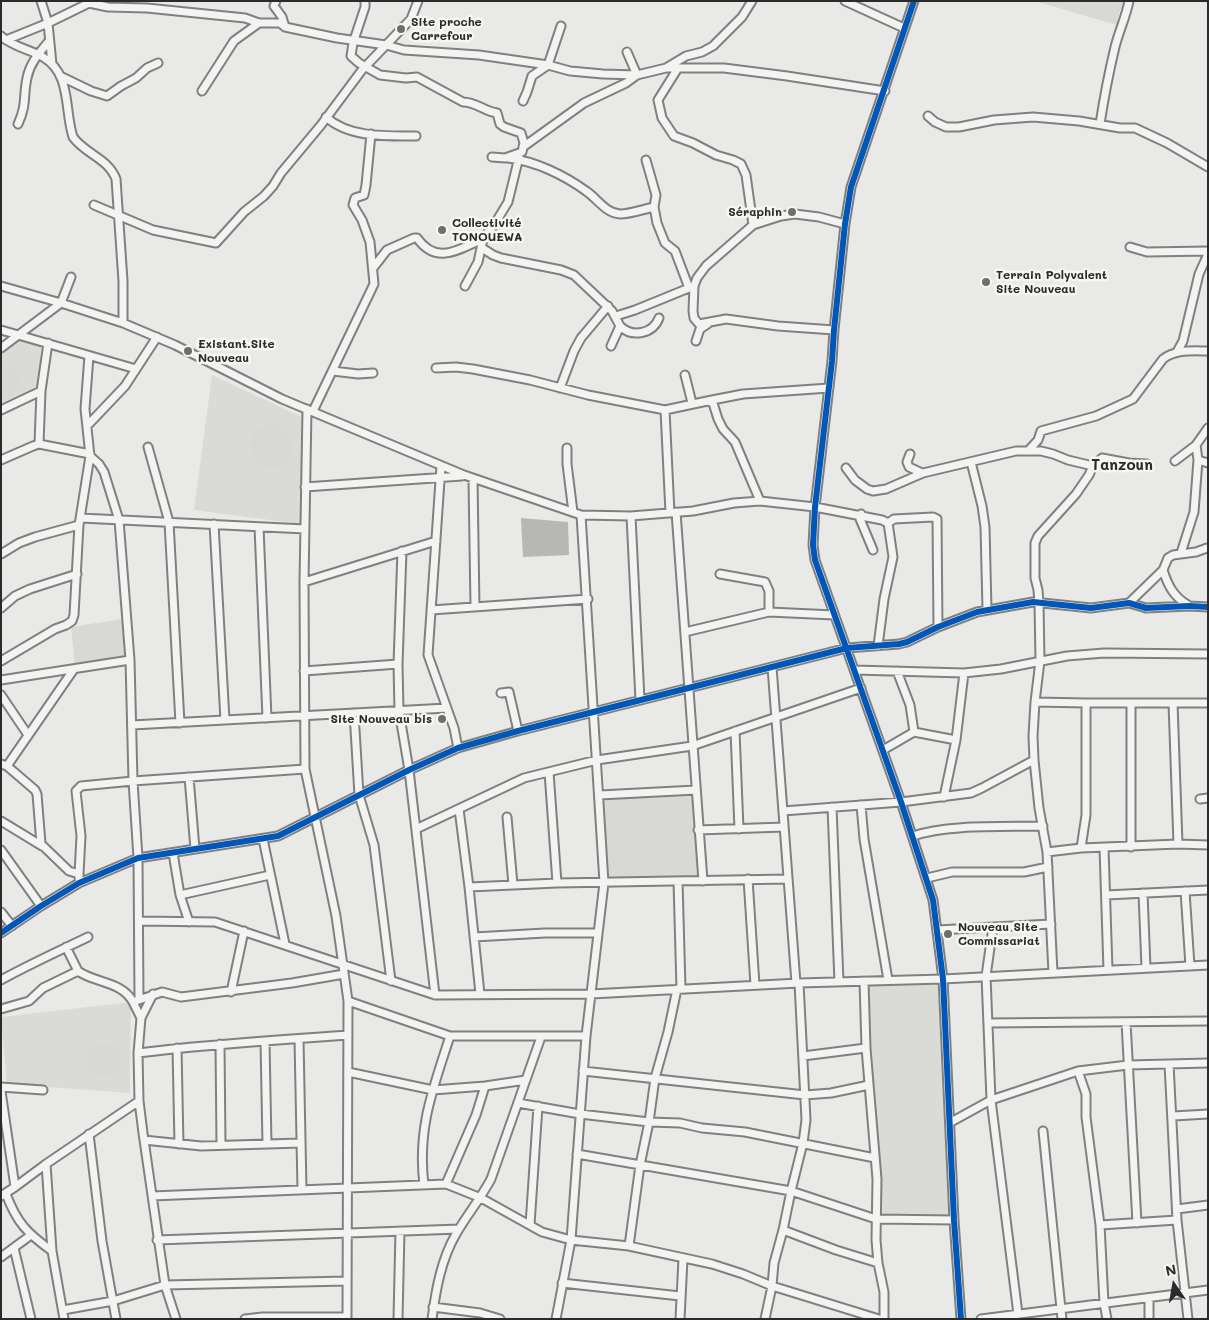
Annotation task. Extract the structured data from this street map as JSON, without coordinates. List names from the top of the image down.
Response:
{
  "districts": ["Tanzoun"],
  "places": [
    "Site proche Carrefour",
    "Séraphin",
    "Collectivité TONOUEWA",
    "Terrain Polyvalent Site Nouveau",
    "Existant.Site Nouveau",
    "Site Nouveau bis",
    "Nouveau Site Commissariat"
  ],
  "north": "top"
}
